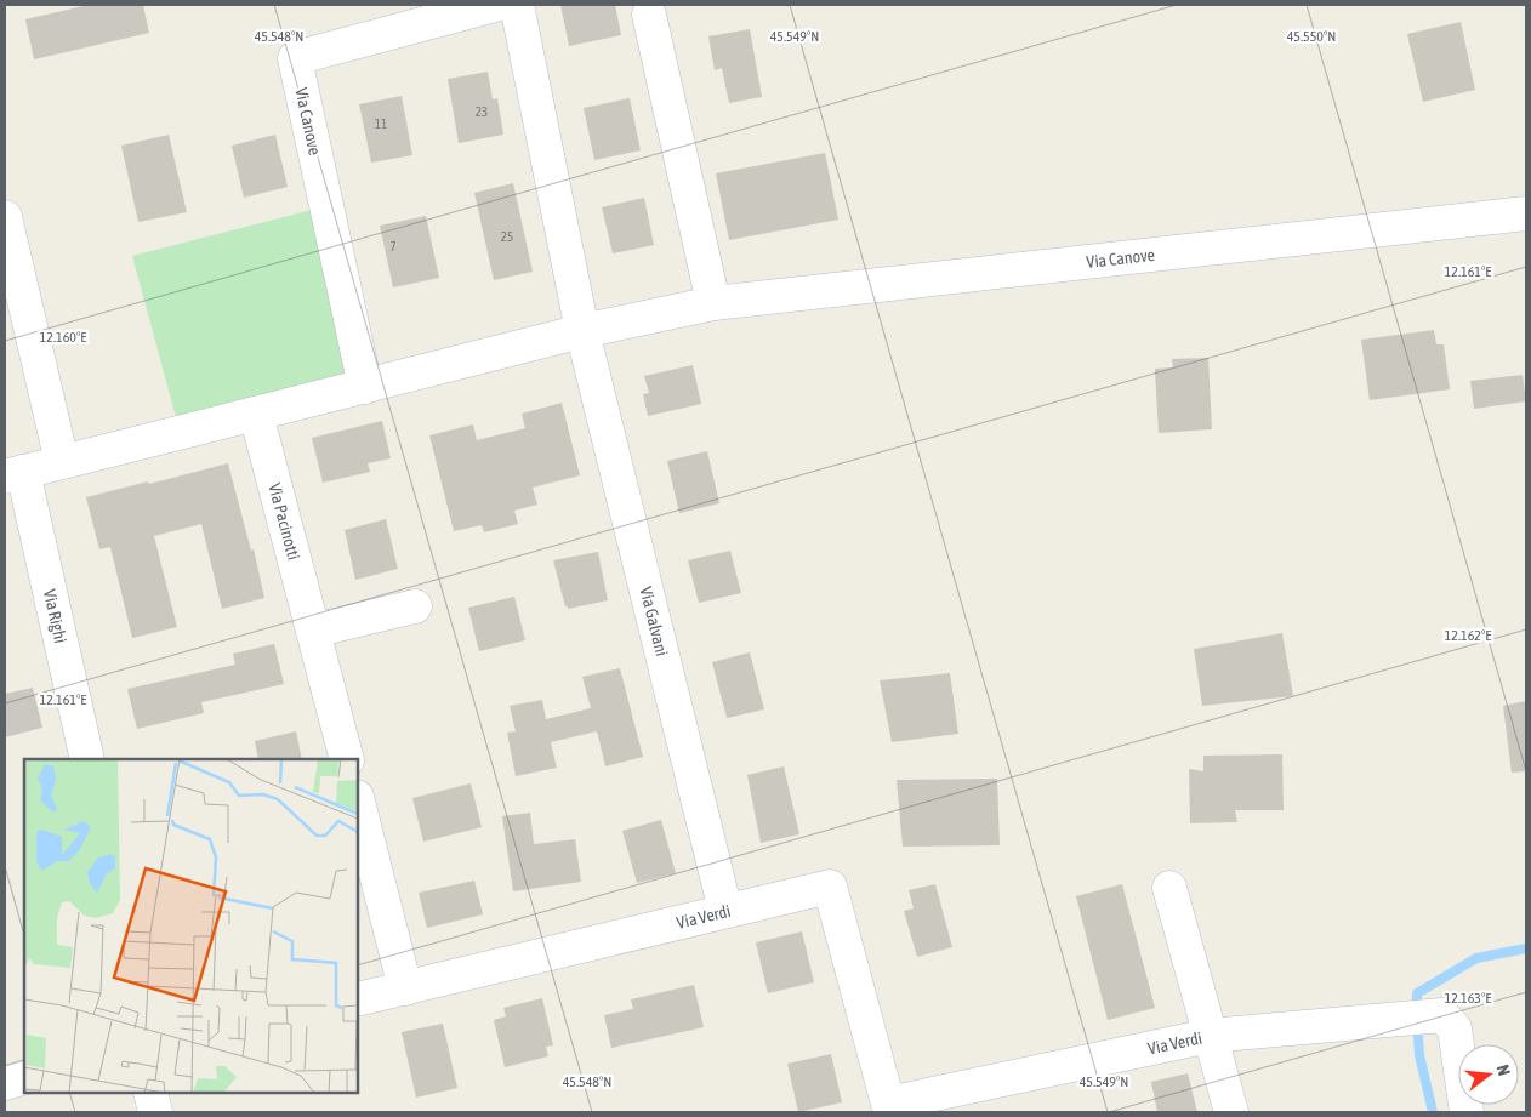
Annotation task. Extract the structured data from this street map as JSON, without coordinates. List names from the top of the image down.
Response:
{
  "streets": {
    "street": [
      "Via Canove",
      "Via Pacinotti",
      "Via Righi",
      "Via Galvani",
      "Via Verdi"
    ]
  },
  "crossings": [
    ["Via Canove", "Via Pacinotti"],
    ["Via Canove", "Via Righi"],
    ["Via Canove", "Via Galvani"],
    ["Via Galvani", "Via Verdi"]
  ],
  "house_numbers": [
    "23",
    "11",
    "25",
    "7"
  ],
  "north": "right",
  "coordinates": [
    "45.548°N",
    "45.549°N",
    "45.550°N",
    "12.161°E",
    "12.160°E",
    "12.162°E",
    "12.163°E"
  ]
}
